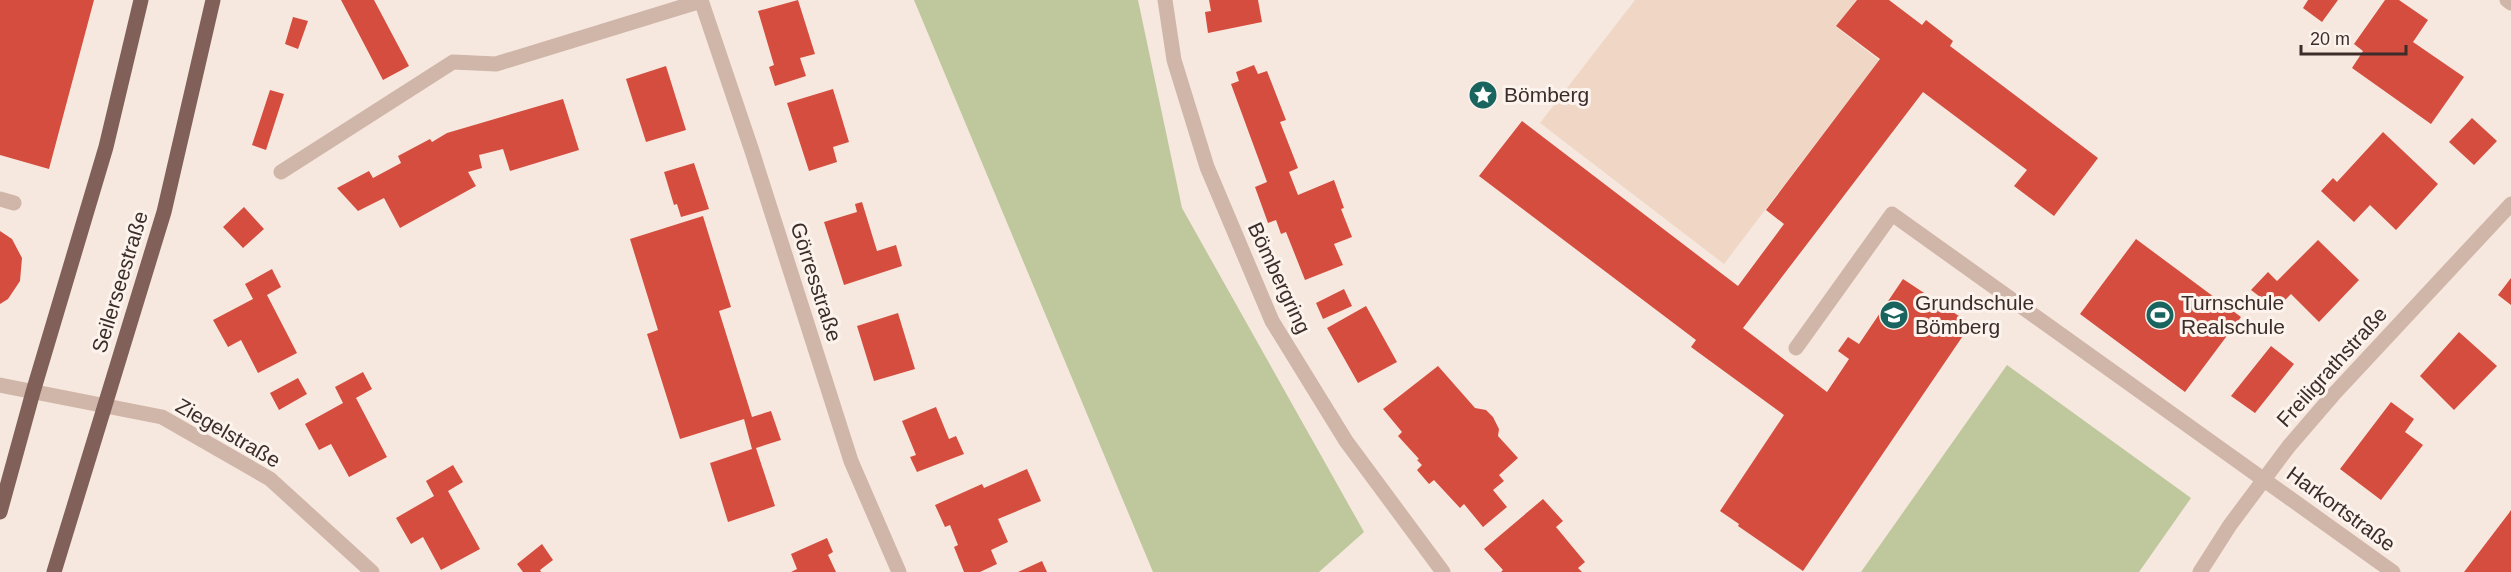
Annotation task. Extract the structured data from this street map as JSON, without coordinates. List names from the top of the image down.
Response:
{
  "streets": {
    "main road": ["Seilerseestraße"],
    "street": [
      "Bömbergring",
      "Görresstraße",
      "Freiligrathstraße",
      "Ziegelstraße",
      "Harkortstraße"
    ]
  },
  "crossings": [
    ["Seilerseestraße", "Ziegelstraße"],
    ["Freiligrathstraße", "Harkortstraße"]
  ],
  "places": {
    "place": ["Bömberg"],
    "school or university": ["Grundschule Bömberg"],
    "sports": ["Turnschule Realschule"]
  },
  "scale_bar": "20 m"
}
